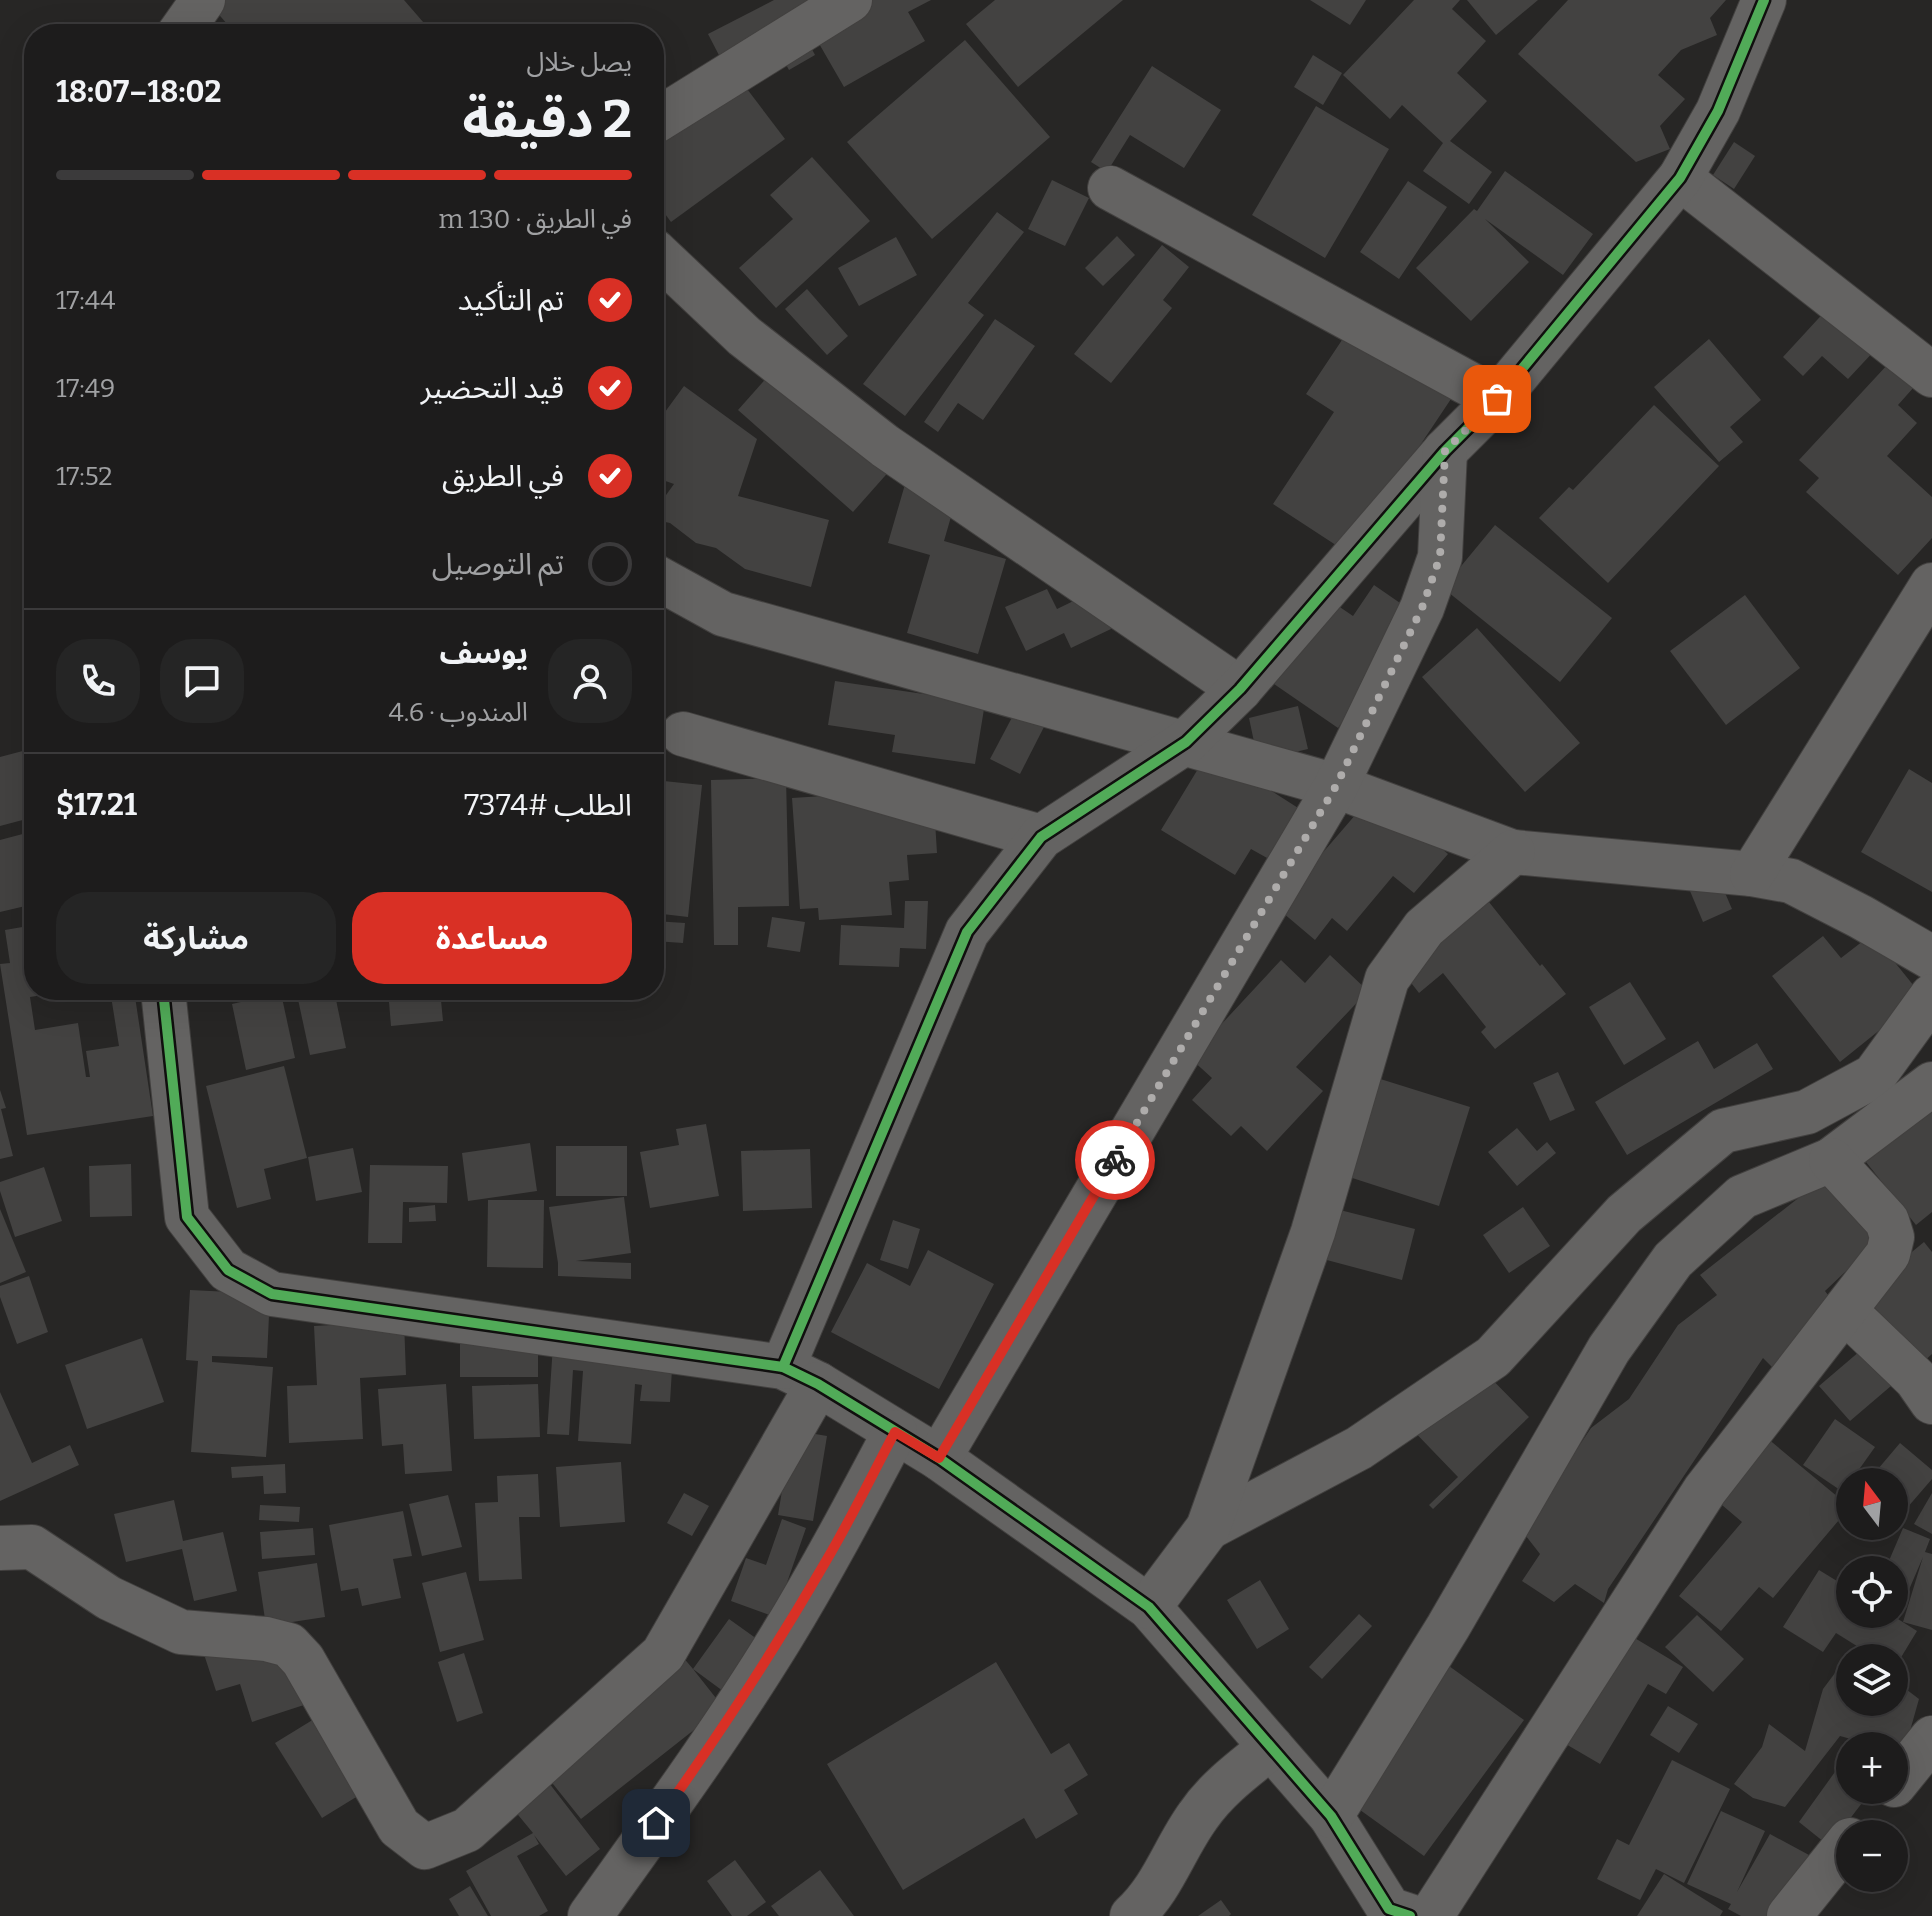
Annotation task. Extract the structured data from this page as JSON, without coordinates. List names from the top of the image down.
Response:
{
  "north": "top",
  "page": {
    "heading": ["2 دقيقة", "يصل خلال", "18:02–18:07"],
    "panel": [
      "يوسف",
      "المندوب · 4.6",
      "الطلب #7374",
      "$17.21"
    ],
    "bar": "في الطريق · 130 m",
    "list": [
      ["تم التأكيد", "17:44"],
      ["قيد التحضير", "17:49"],
      ["في الطريق", "17:52"],
      "تم التوصيل"
    ],
    "buttons": ["مساعدة", "مشاركة"],
    "map_buttons": ["+", "−"]
  }
}
